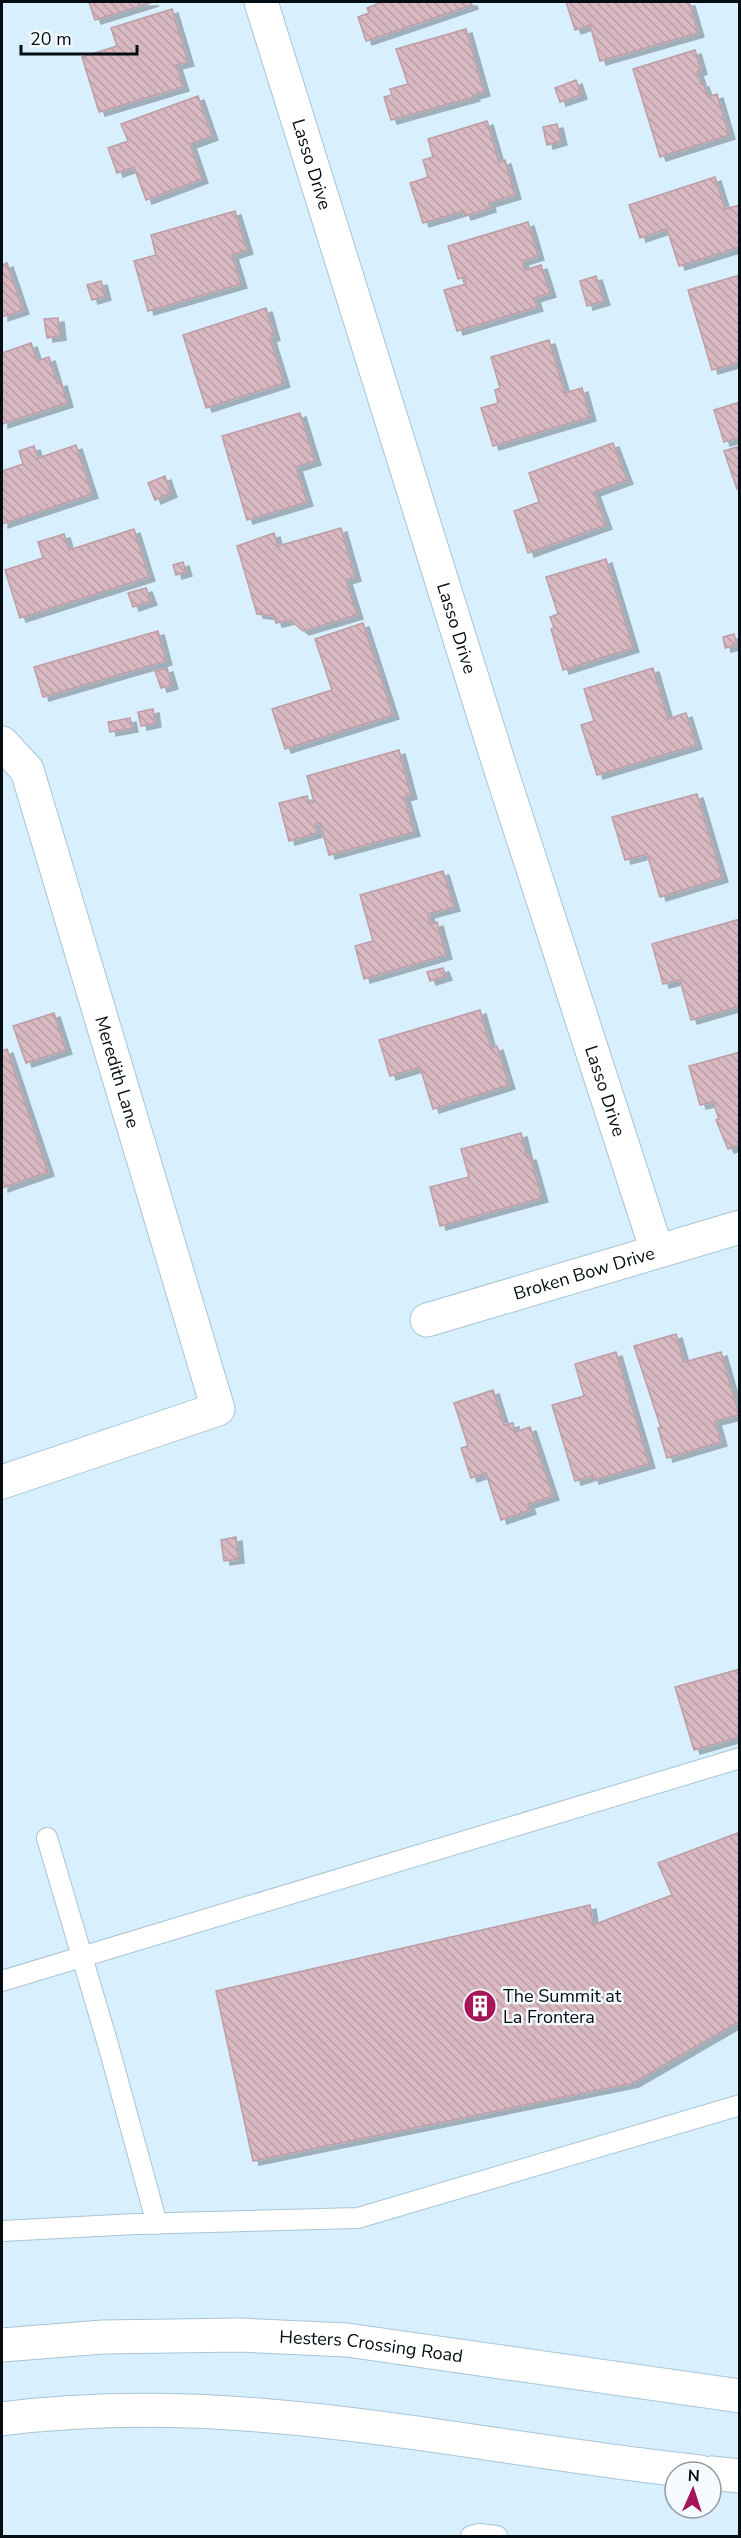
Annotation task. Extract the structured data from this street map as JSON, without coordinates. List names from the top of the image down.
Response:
{
  "streets": {
    "street": [
      "Lasso Drive",
      "Meredith Lane",
      "Broken Bow Drive",
      "Hesters Crossing Road"
    ]
  },
  "crossings": [
    ["Lasso Drive", "Broken Bow Drive"]
  ],
  "places": {
    "building": ["The Summit at La Frontera"]
  },
  "scale_bar": "20 m",
  "north": "top"
}
